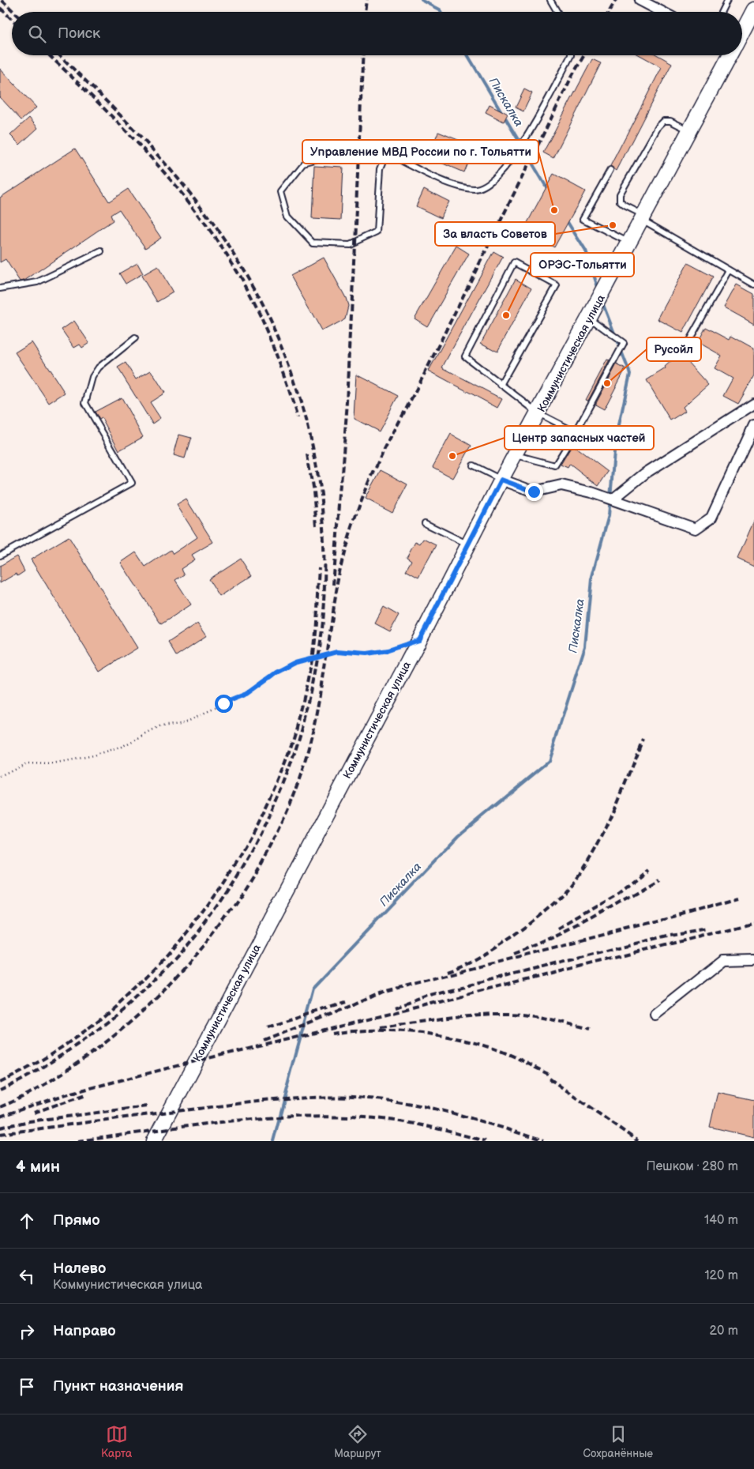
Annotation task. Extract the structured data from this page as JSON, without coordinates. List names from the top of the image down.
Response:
{
  "streets": {
    "main road": ["Коммунистическая улица"]
  },
  "water": ["Пискалка"],
  "places": [
    "Управление МВД России по г. Тольятти",
    "За власть Советов",
    "ОРЭС-Тольятти",
    "Русойл",
    "Центр запасных частей"
  ],
  "page": {
    "search": "Поиск",
    "heading": ["4 мин", "Пешком · 280 m"],
    "list": [
      ["Прямо", "140 m"],
      ["Налево", "Коммунистическая улица", "120 m"],
      ["Направо", "20 m"],
      "Пункт назначения"
    ],
    "nav": ["Карта", "Маршрут", "Сохранённые"]
  }
}
